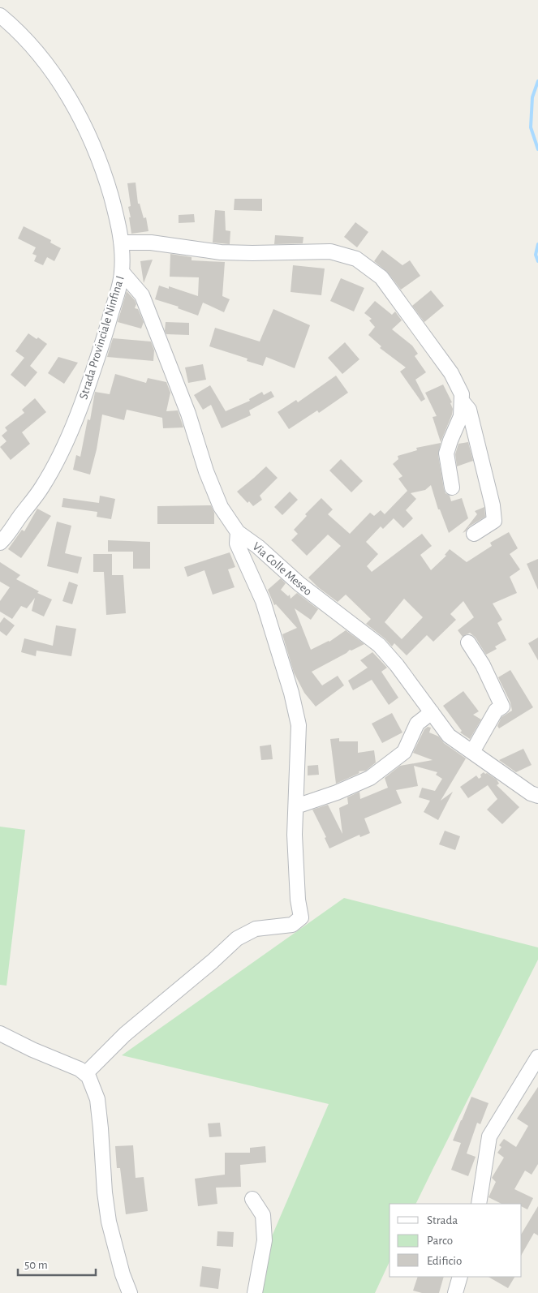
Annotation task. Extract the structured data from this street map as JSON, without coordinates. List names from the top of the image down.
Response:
{
  "streets": {
    "street": ["Strada Provinciale Ninfina I", "Via Colle Meseo"]
  },
  "crossings": [
    ["Strada Provinciale Ninfina I", "Via Colle Meseo"]
  ],
  "legend": ["Strada", "Parco", "Edificio"],
  "scale_bar": "50 m"
}
